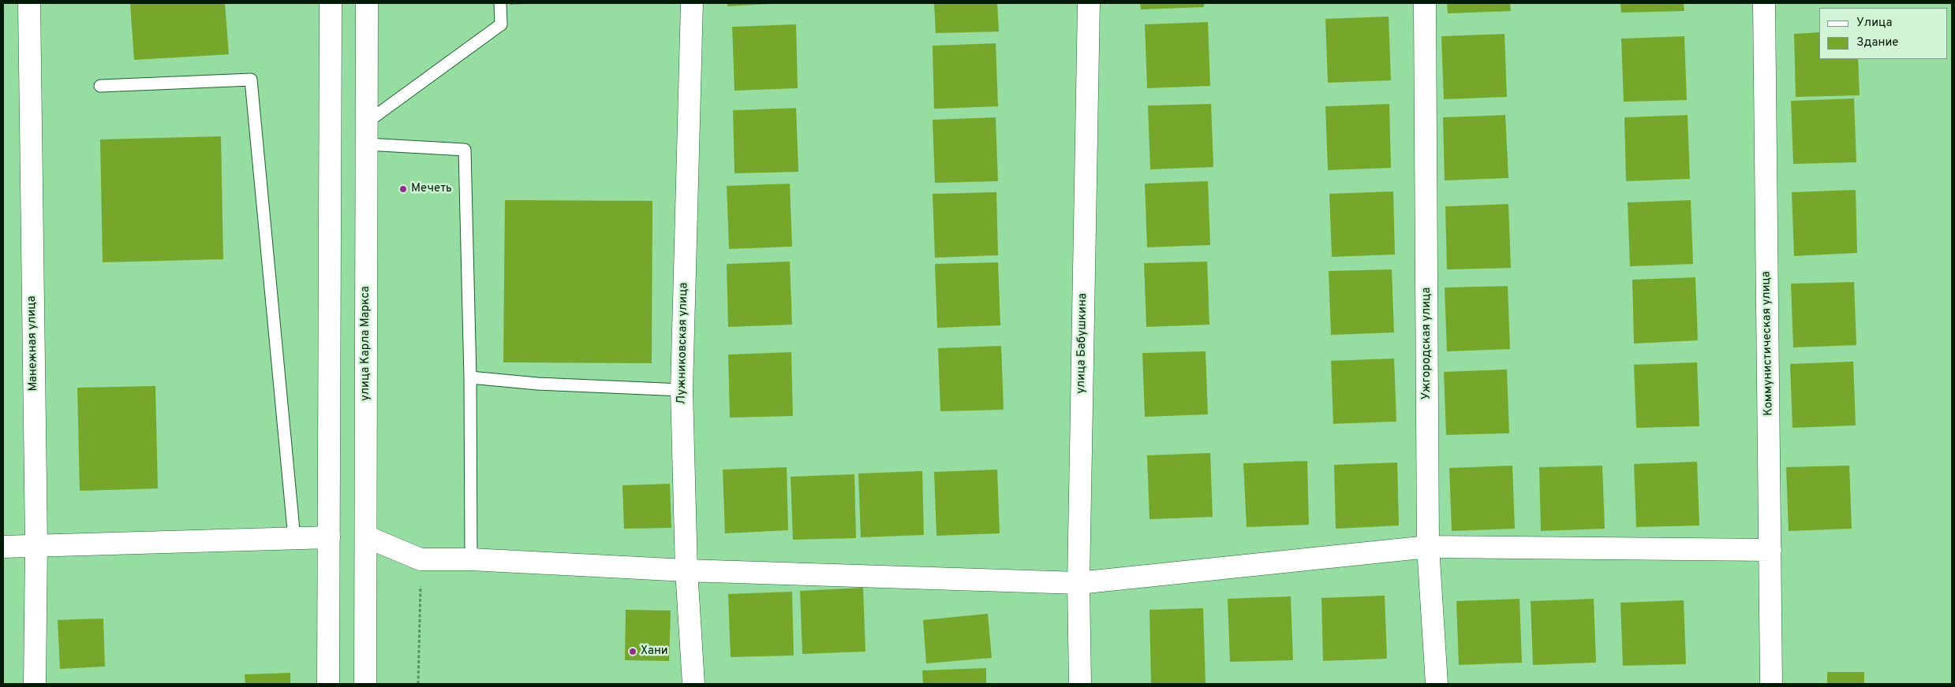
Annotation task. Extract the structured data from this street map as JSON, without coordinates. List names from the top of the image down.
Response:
{
  "streets": {
    "street": [
      "Манежная улица",
      "улица Карла Маркса",
      "Лужниковская улица",
      "улица Бабушкина",
      "Ужгородская улица",
      "Коммунистическая улица"
    ]
  },
  "places": ["Мечеть", "Хани"],
  "legend": ["Улица", "Здание"]
}
